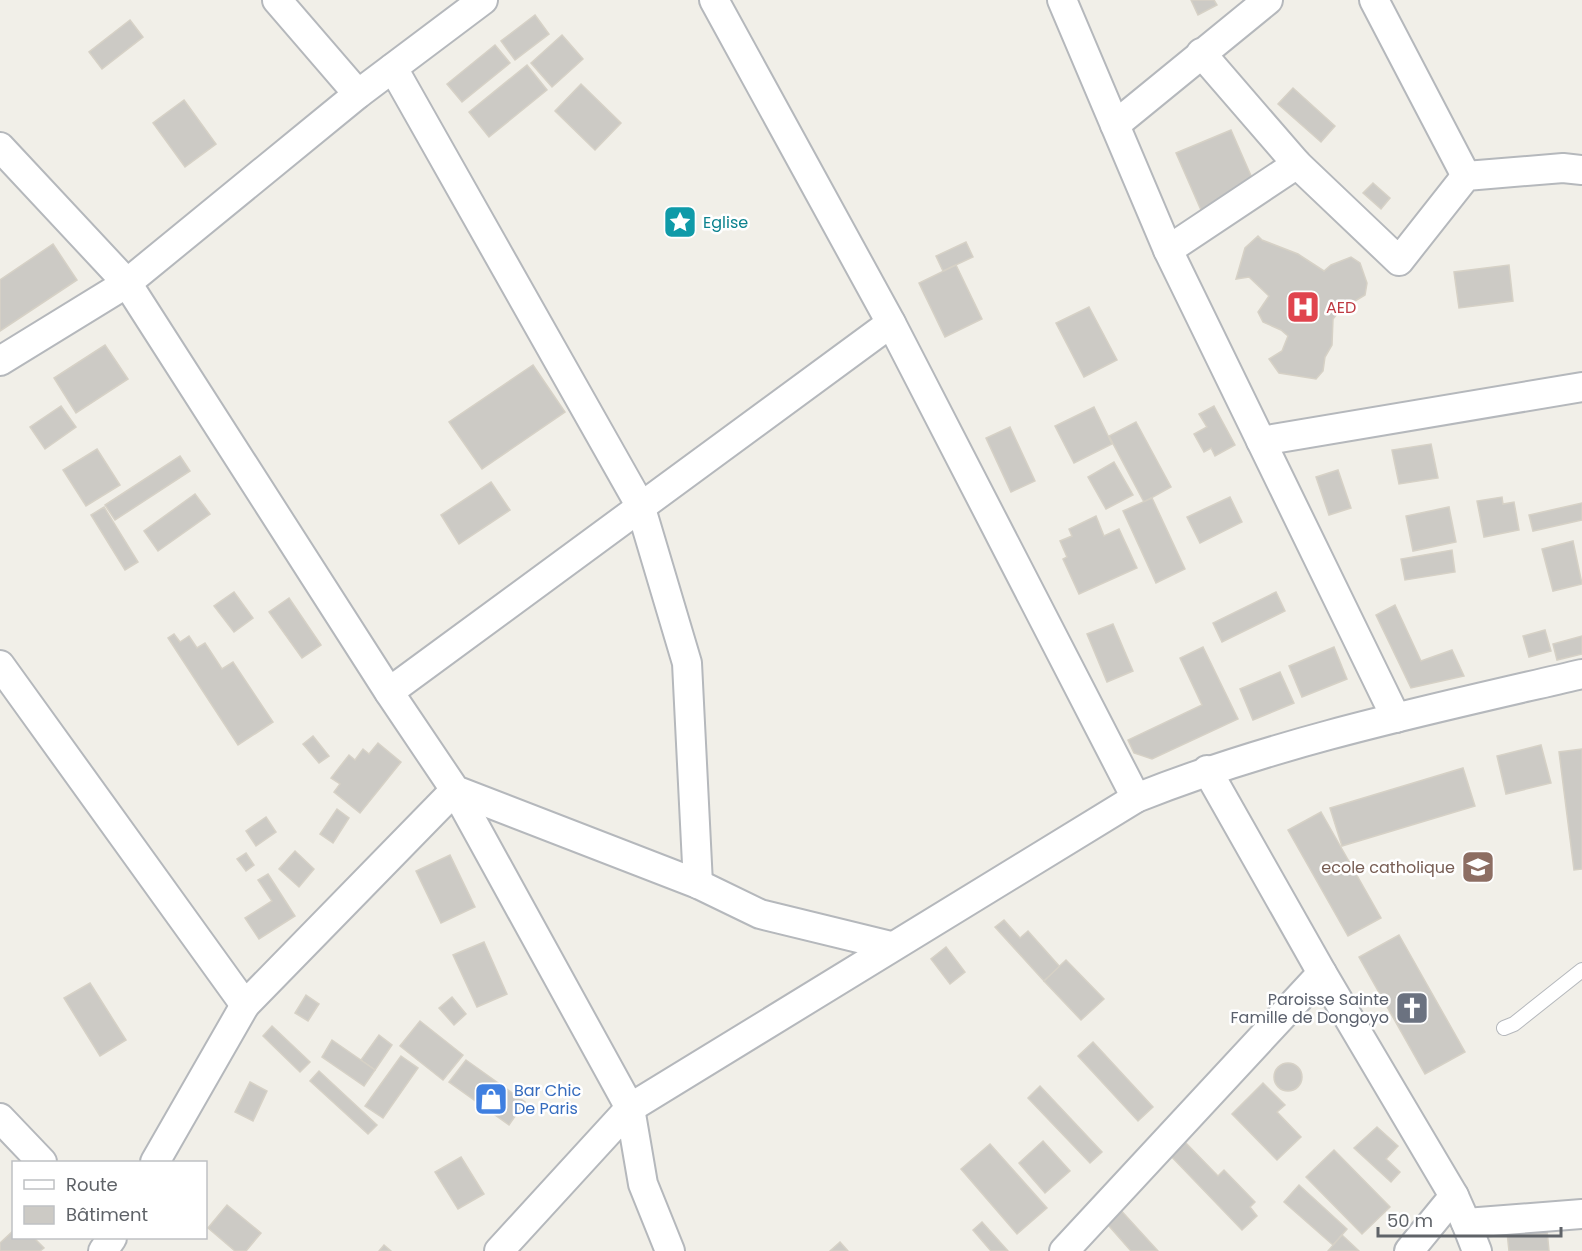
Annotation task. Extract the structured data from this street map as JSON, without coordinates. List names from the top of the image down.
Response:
{
  "places": {
    "place": ["Eglise"],
    "hospital": ["AED"],
    "school or university": ["ecole catholique"],
    "church": ["Paroisse Sainte Famille de Dongoyo"],
    "shop": ["Bar Chic De Paris"]
  },
  "legend": ["Route", "Bâtiment"],
  "scale_bar": "50 m"
}
